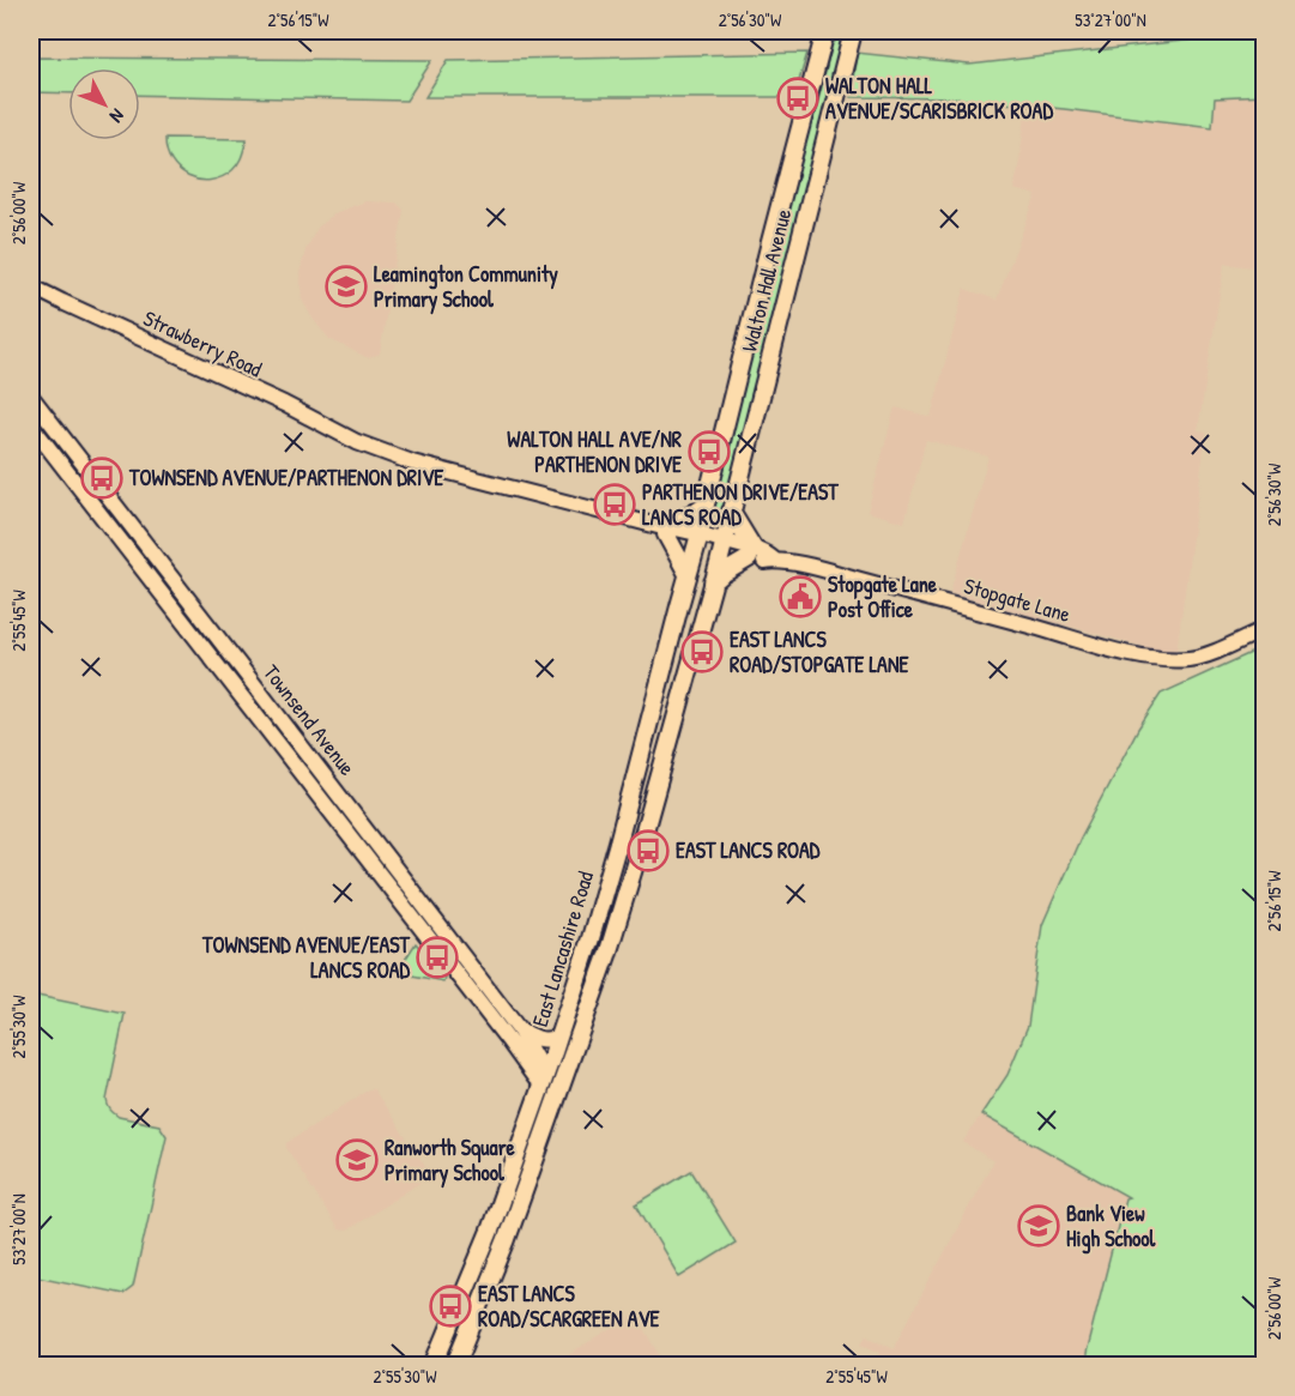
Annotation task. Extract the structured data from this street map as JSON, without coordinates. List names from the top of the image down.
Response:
{
  "streets": {
    "highway": ["Walton Hall Avenue", "East Lancashire Road"],
    "main road": ["Strawberry Road", "Stopgate Lane", "Townsend Avenue"]
  },
  "crossings": [
    ["Walton Hall Avenue", "Stopgate Lane"],
    ["Walton Hall Avenue", "East Lancashire Road"],
    ["Strawberry Road", "Stopgate Lane"],
    ["Stopgate Lane", "East Lancashire Road"],
    ["Townsend Avenue", "East Lancashire Road"]
  ],
  "places": {
    "bus stop": [
      "WALTON HALL AVENUE/SCARISBRICK ROAD",
      "WALTON HALL AVE/NR PARTHENON DRIVE",
      "TOWNSEND AVENUE/PARTHENON DRIVE",
      "PARTHENON DRIVE/EAST LANCS ROAD",
      "EAST LANCS ROAD/STOPGATE LANE",
      "EAST LANCS ROAD",
      "TOWNSEND AVENUE/EAST LANCS ROAD",
      "EAST LANCS ROAD/SCARGREEN AVE"
    ],
    "school or university": ["Leamington Community Primary School", "Ranworth Square Primary School", "Bank View High School"],
    "public building": ["Stopgate Lane Post Office"]
  },
  "north": "bottom right",
  "coordinates": [
    "2°56'15\"W",
    "2°56'30\"W",
    "53°27'00\"N",
    "2°56'00\"W",
    "2°55'45\"W",
    "2°55'30\"W"
  ]
}
